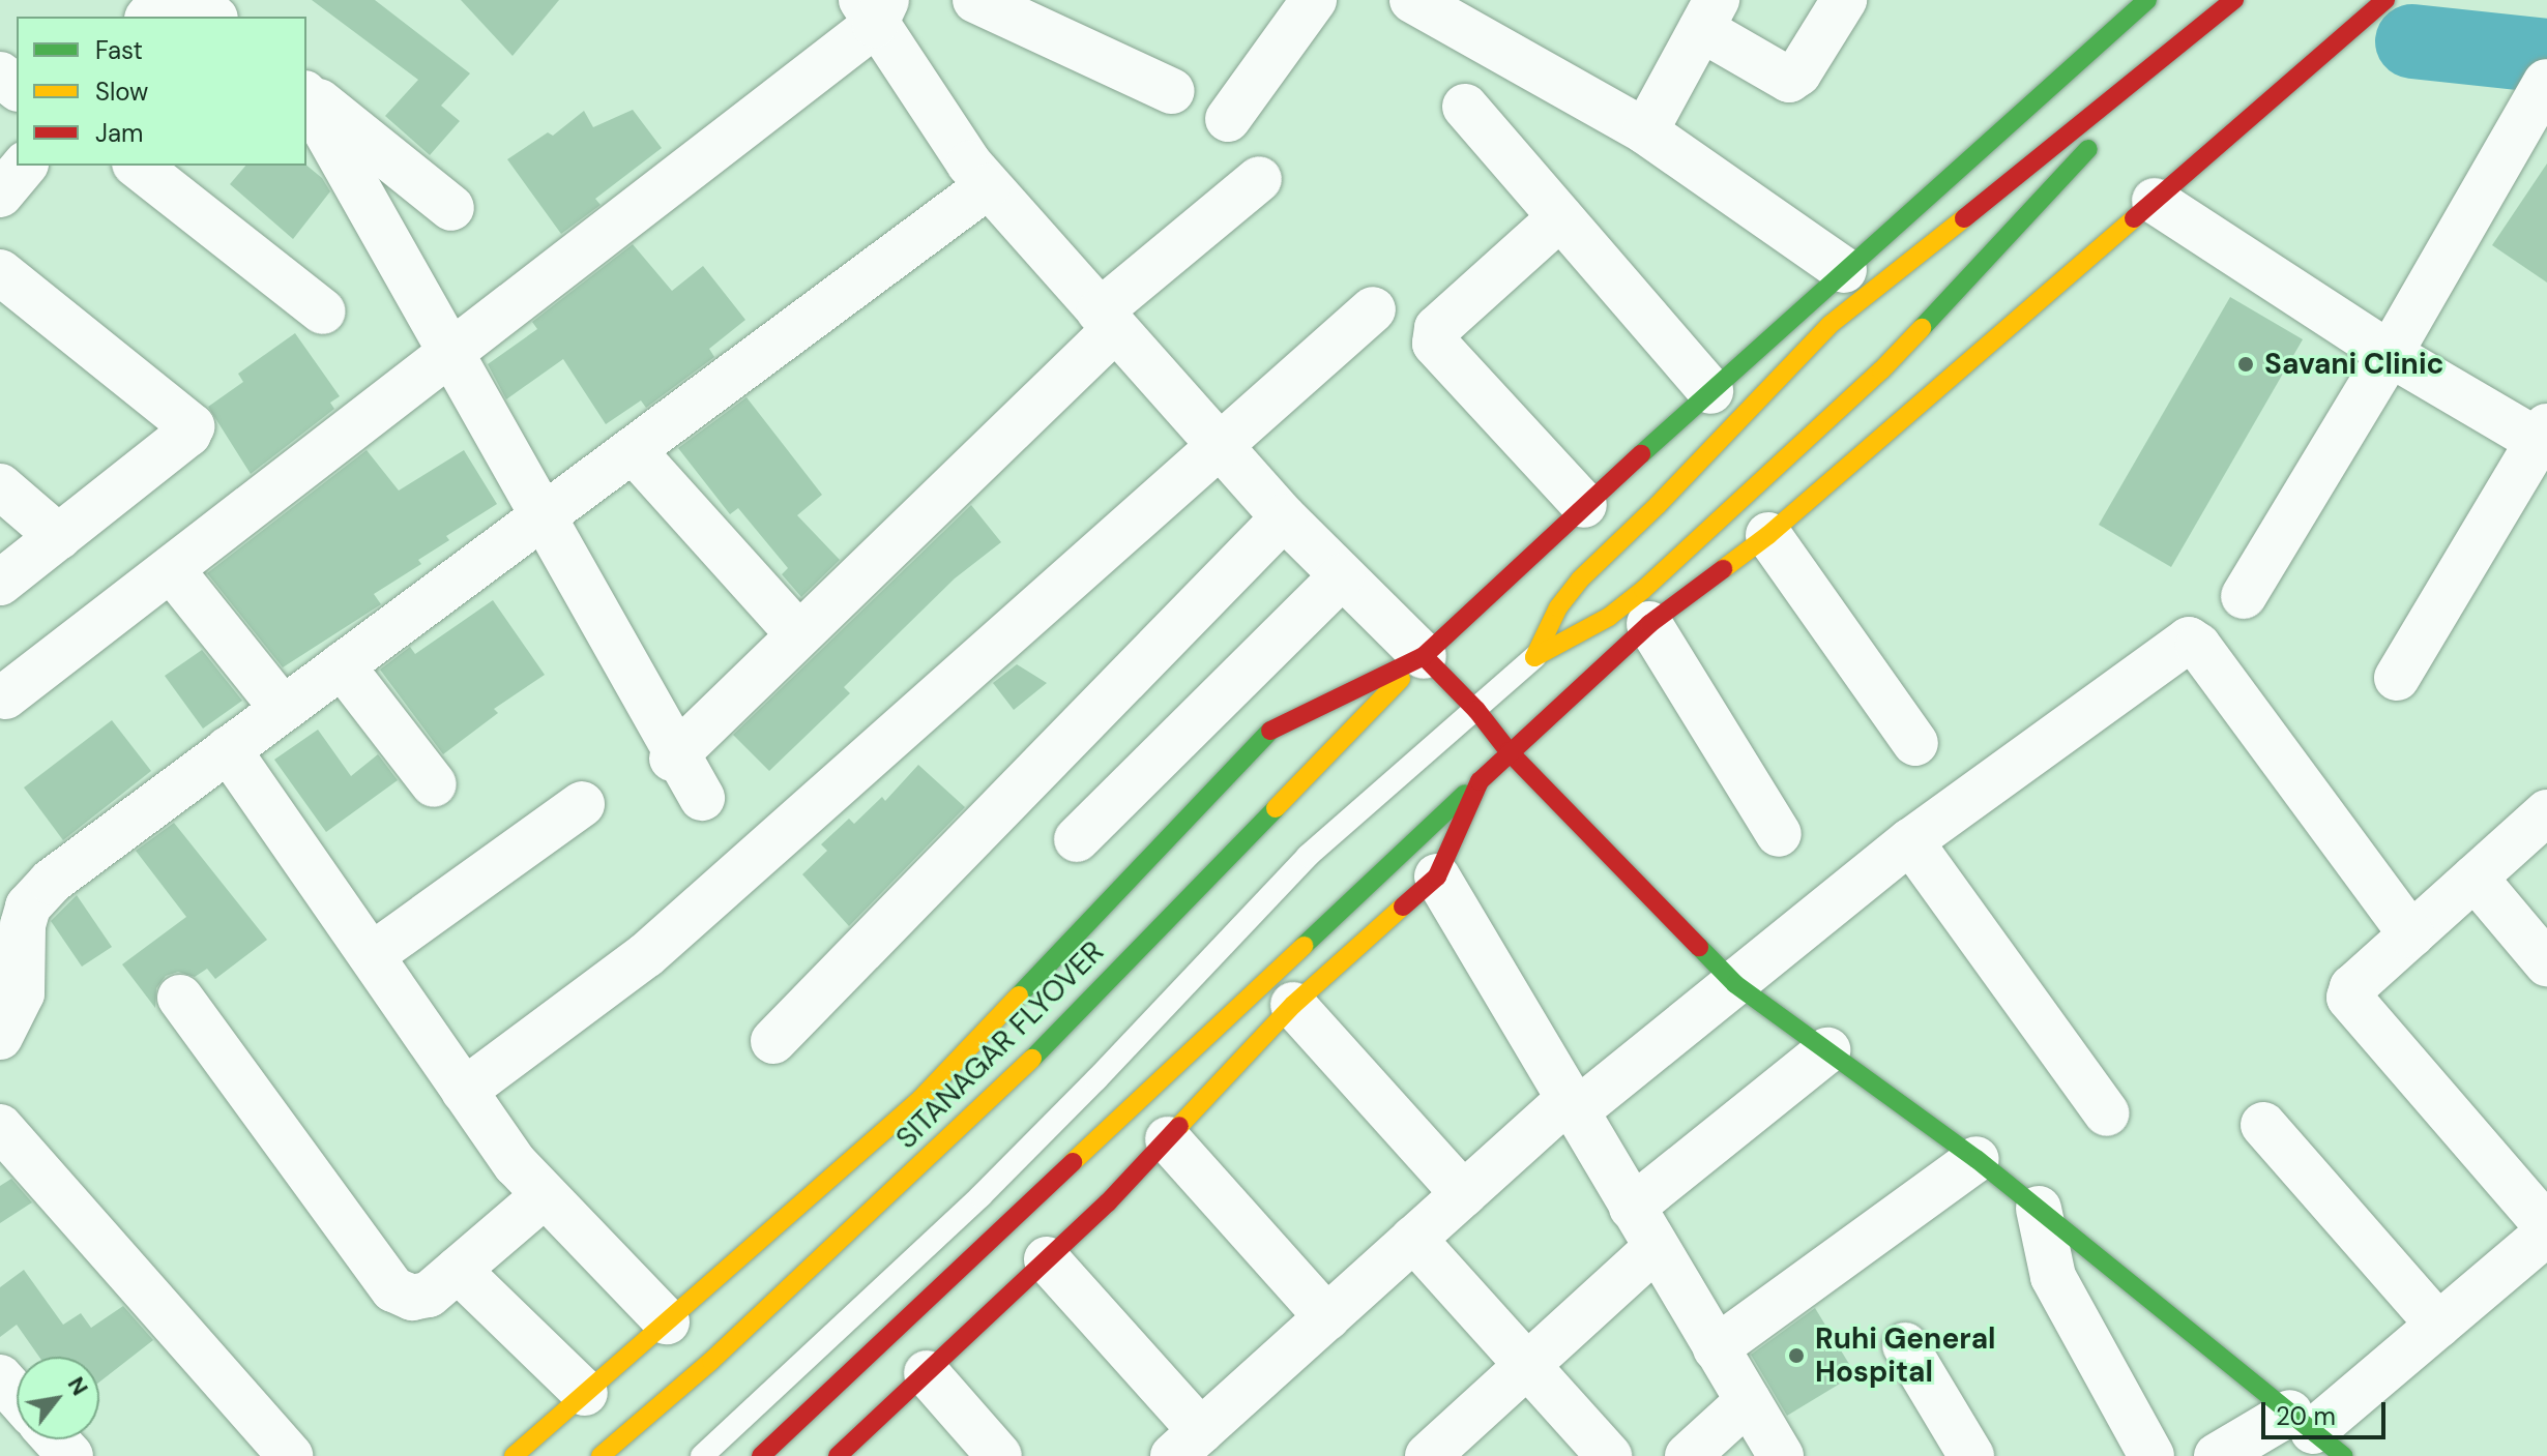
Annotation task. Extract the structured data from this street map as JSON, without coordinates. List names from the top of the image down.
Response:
{
  "streets": {
    "main road": ["SITANAGAR FLYOVER"]
  },
  "places": ["Savani Clinic", "Ruhi General Hospital"],
  "legend": ["Fast", "Slow", "Jam"],
  "scale_bar": "20 m",
  "north": "top right"
}
